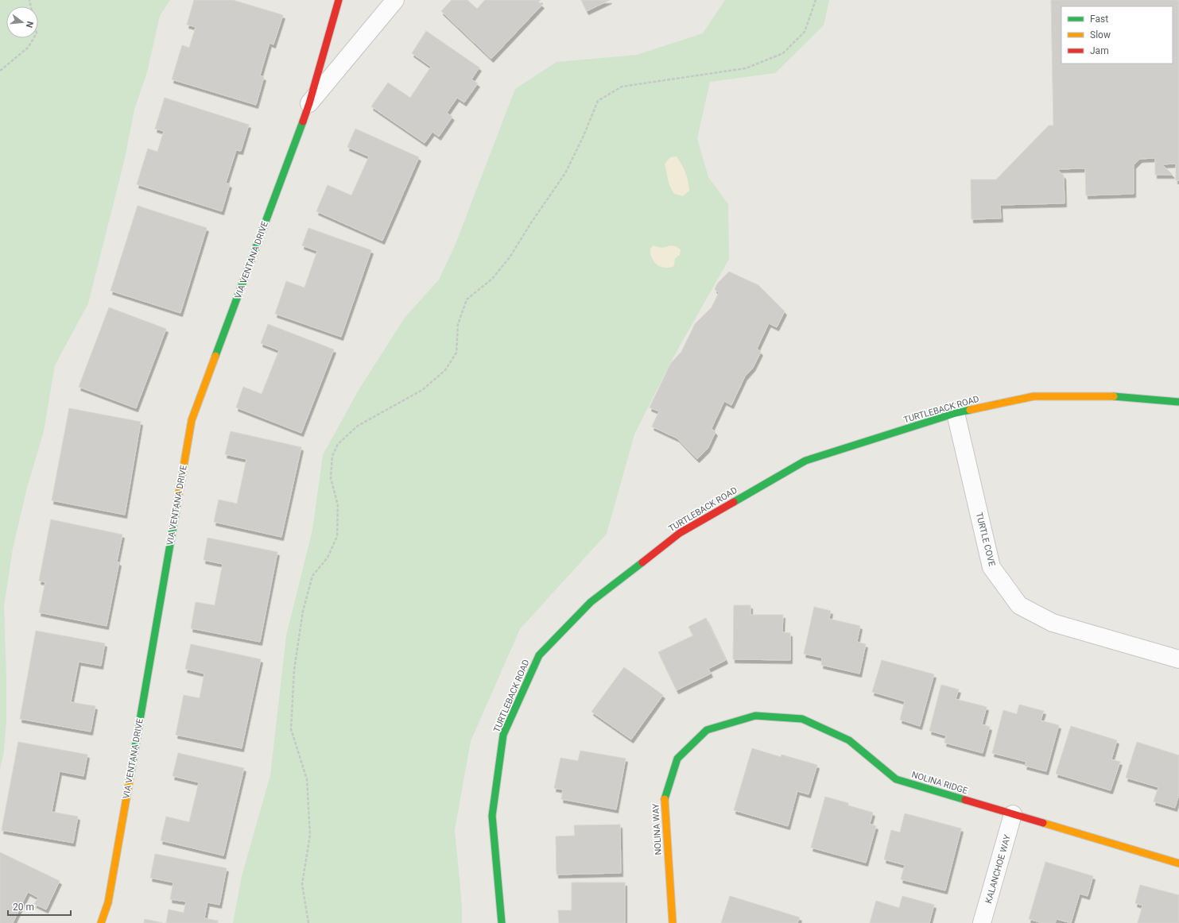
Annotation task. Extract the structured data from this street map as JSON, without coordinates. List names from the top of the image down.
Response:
{
  "streets": {
    "street": [
      "VIA VENTANA DRIVE",
      "TURTLEBACK ROAD",
      "TURTLE COVE",
      "NOLINA RIDGE",
      "NOLINA WAY",
      "KALANCHOE WAY"
    ]
  },
  "crossings": [
    ["TURTLEBACK ROAD", "TURTLE COVE"],
    ["NOLINA RIDGE", "NOLINA WAY"],
    ["NOLINA RIDGE", "KALANCHOE WAY"]
  ],
  "legend": ["Fast", "Slow", "Jam"],
  "scale_bar": "20 m",
  "north": "right"
}
